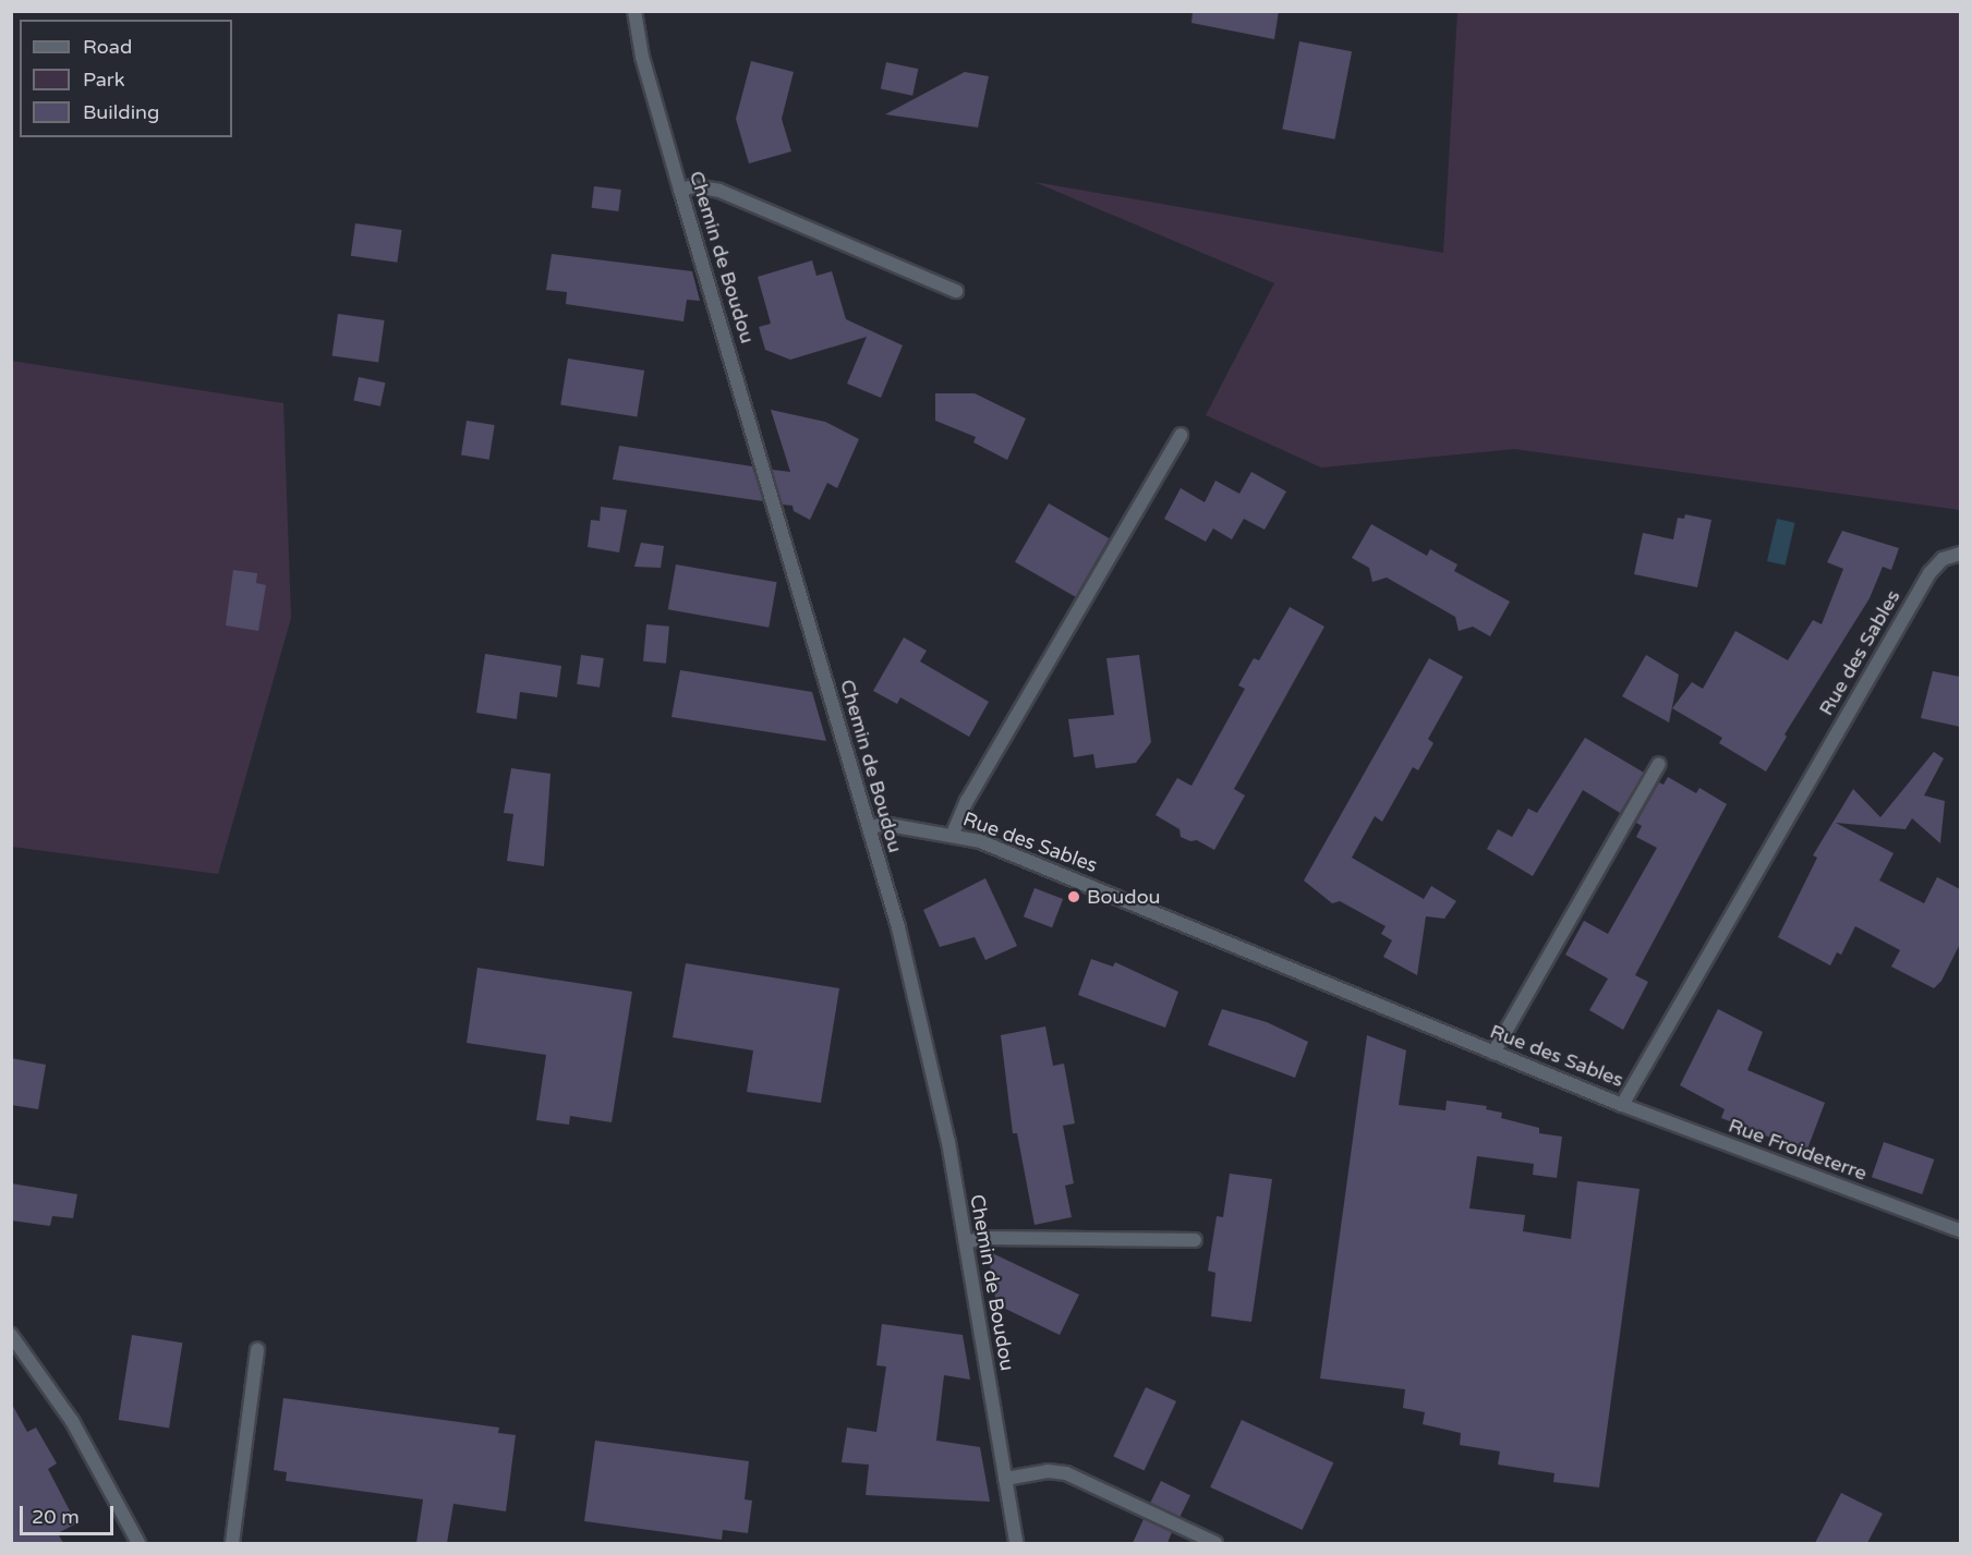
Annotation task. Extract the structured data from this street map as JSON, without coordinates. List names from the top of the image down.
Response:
{
  "streets": {
    "street": ["Chemin de Boudou", "Rue des Sables", "Rue Froideterre"]
  },
  "crossings": [
    ["Chemin de Boudou", "Rue des Sables"],
    ["Rue des Sables", "Rue Froideterre"]
  ],
  "places": ["Boudou"],
  "legend": ["Road", "Park", "Building"],
  "scale_bar": "20 m"
}
